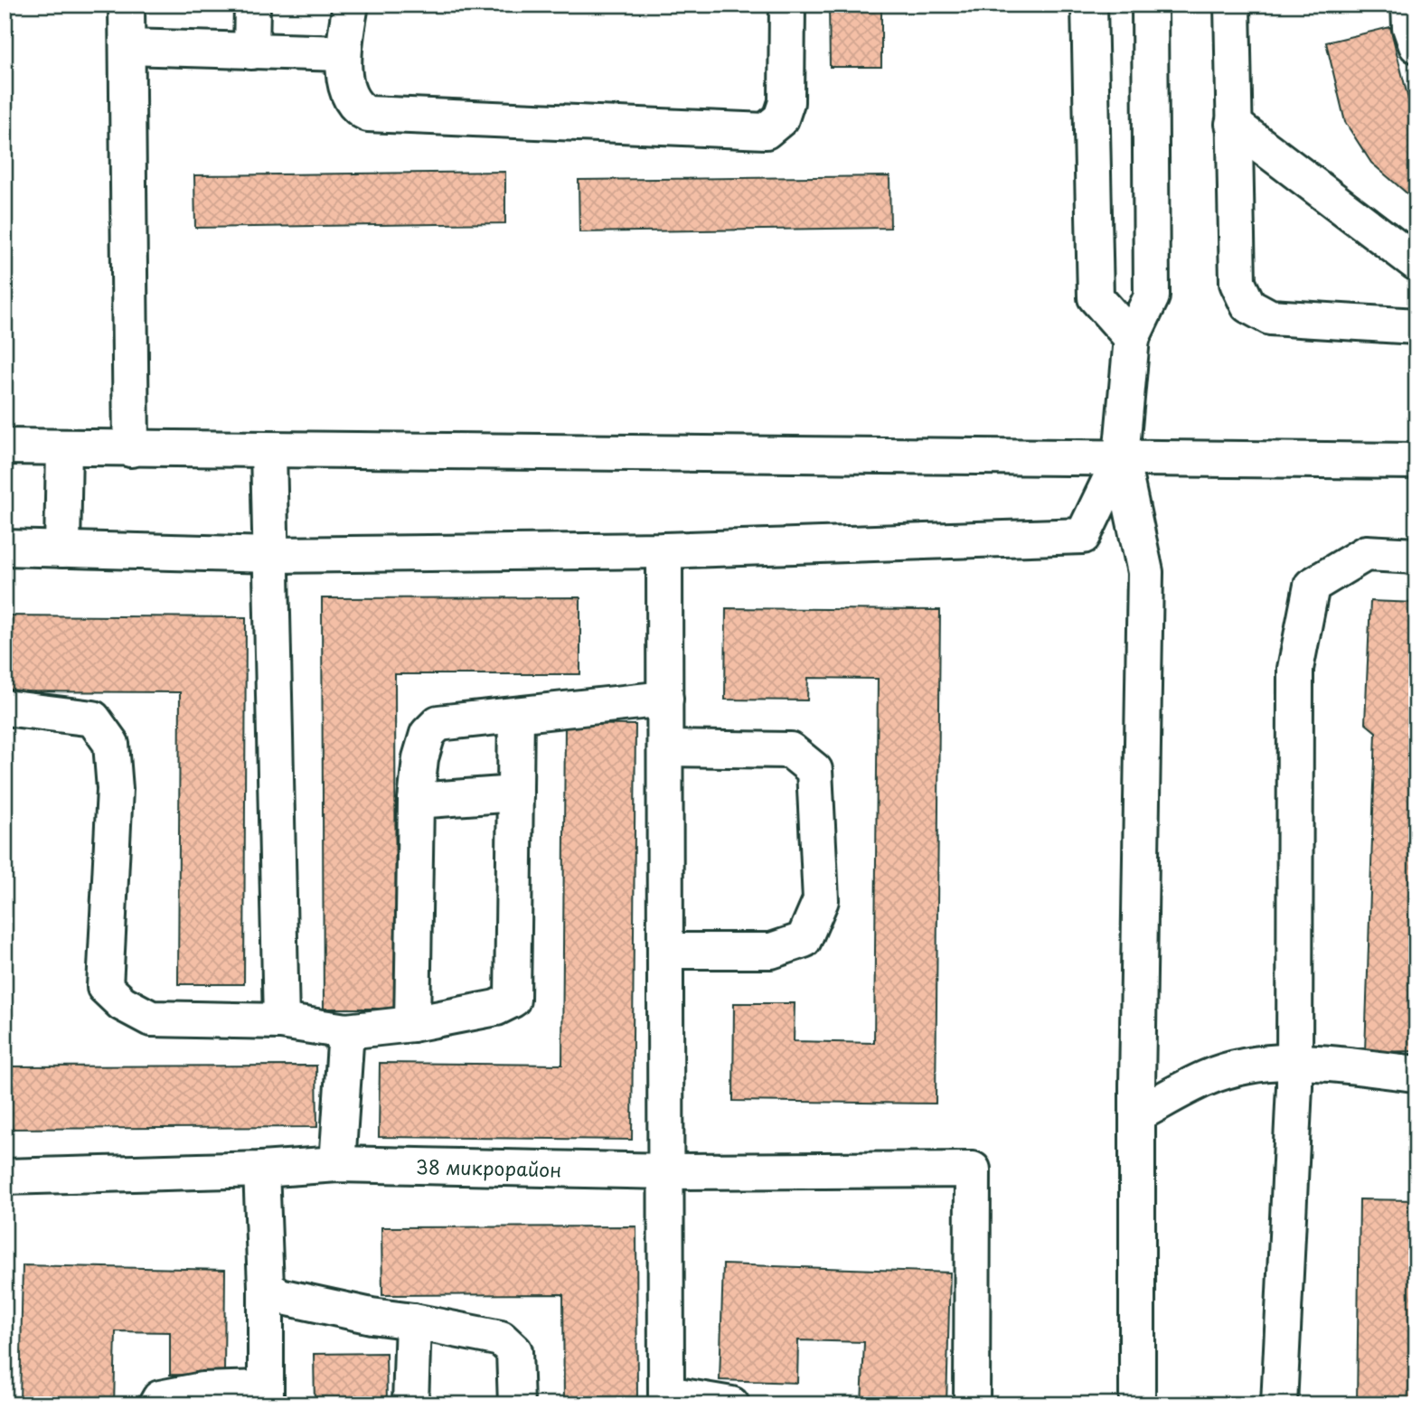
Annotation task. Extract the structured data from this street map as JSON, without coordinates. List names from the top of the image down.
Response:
{
  "streets": {
    "street": ["38 микрорайон"]
  }
}
